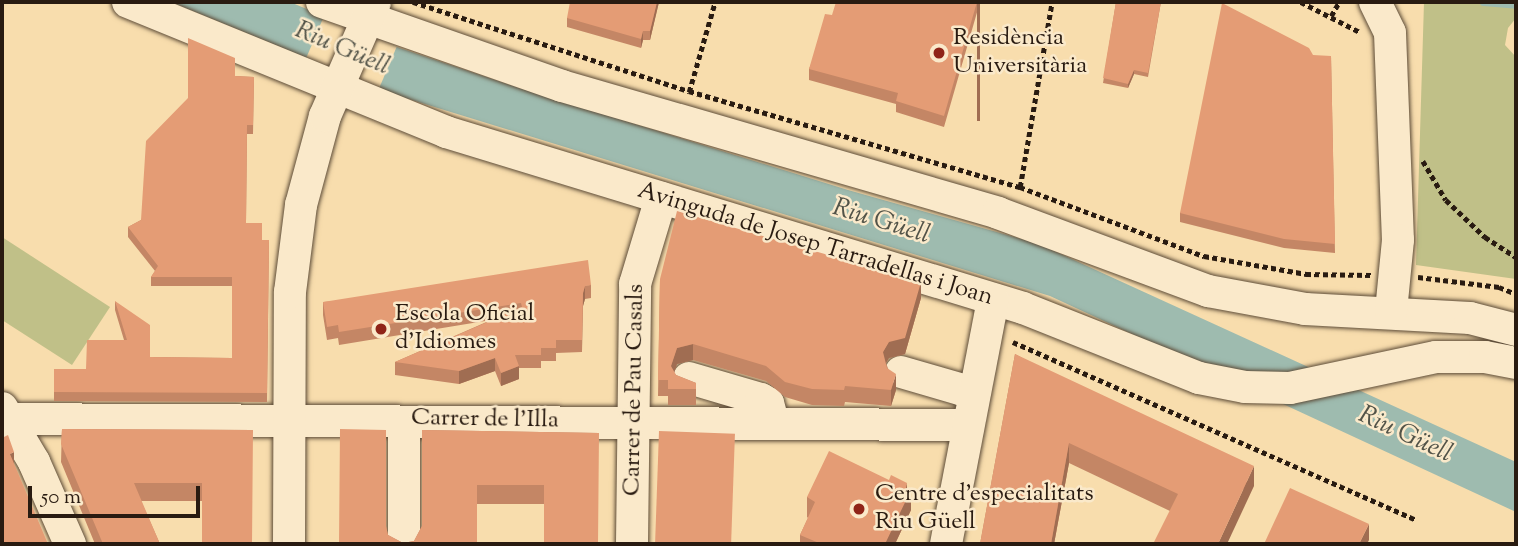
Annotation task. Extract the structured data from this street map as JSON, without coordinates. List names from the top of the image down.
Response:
{
  "streets": {
    "street": ["Avinguda de Josep Tarradellas i Joan", "Carrer de Pau Casals", "Carrer de l'Illa"]
  },
  "crossings": [
    ["Avinguda de Josep Tarradellas i Joan", "Carrer de Pau Casals"],
    ["Carrer de Pau Casals", "Carrer de l'Illa"]
  ],
  "water": ["Riu Güell"],
  "places": ["Residència Universitària", "Escola Oficial d'Idiomes", "Centre d'especialitats Riu Güell"],
  "scale_bar": "50 m"
}
